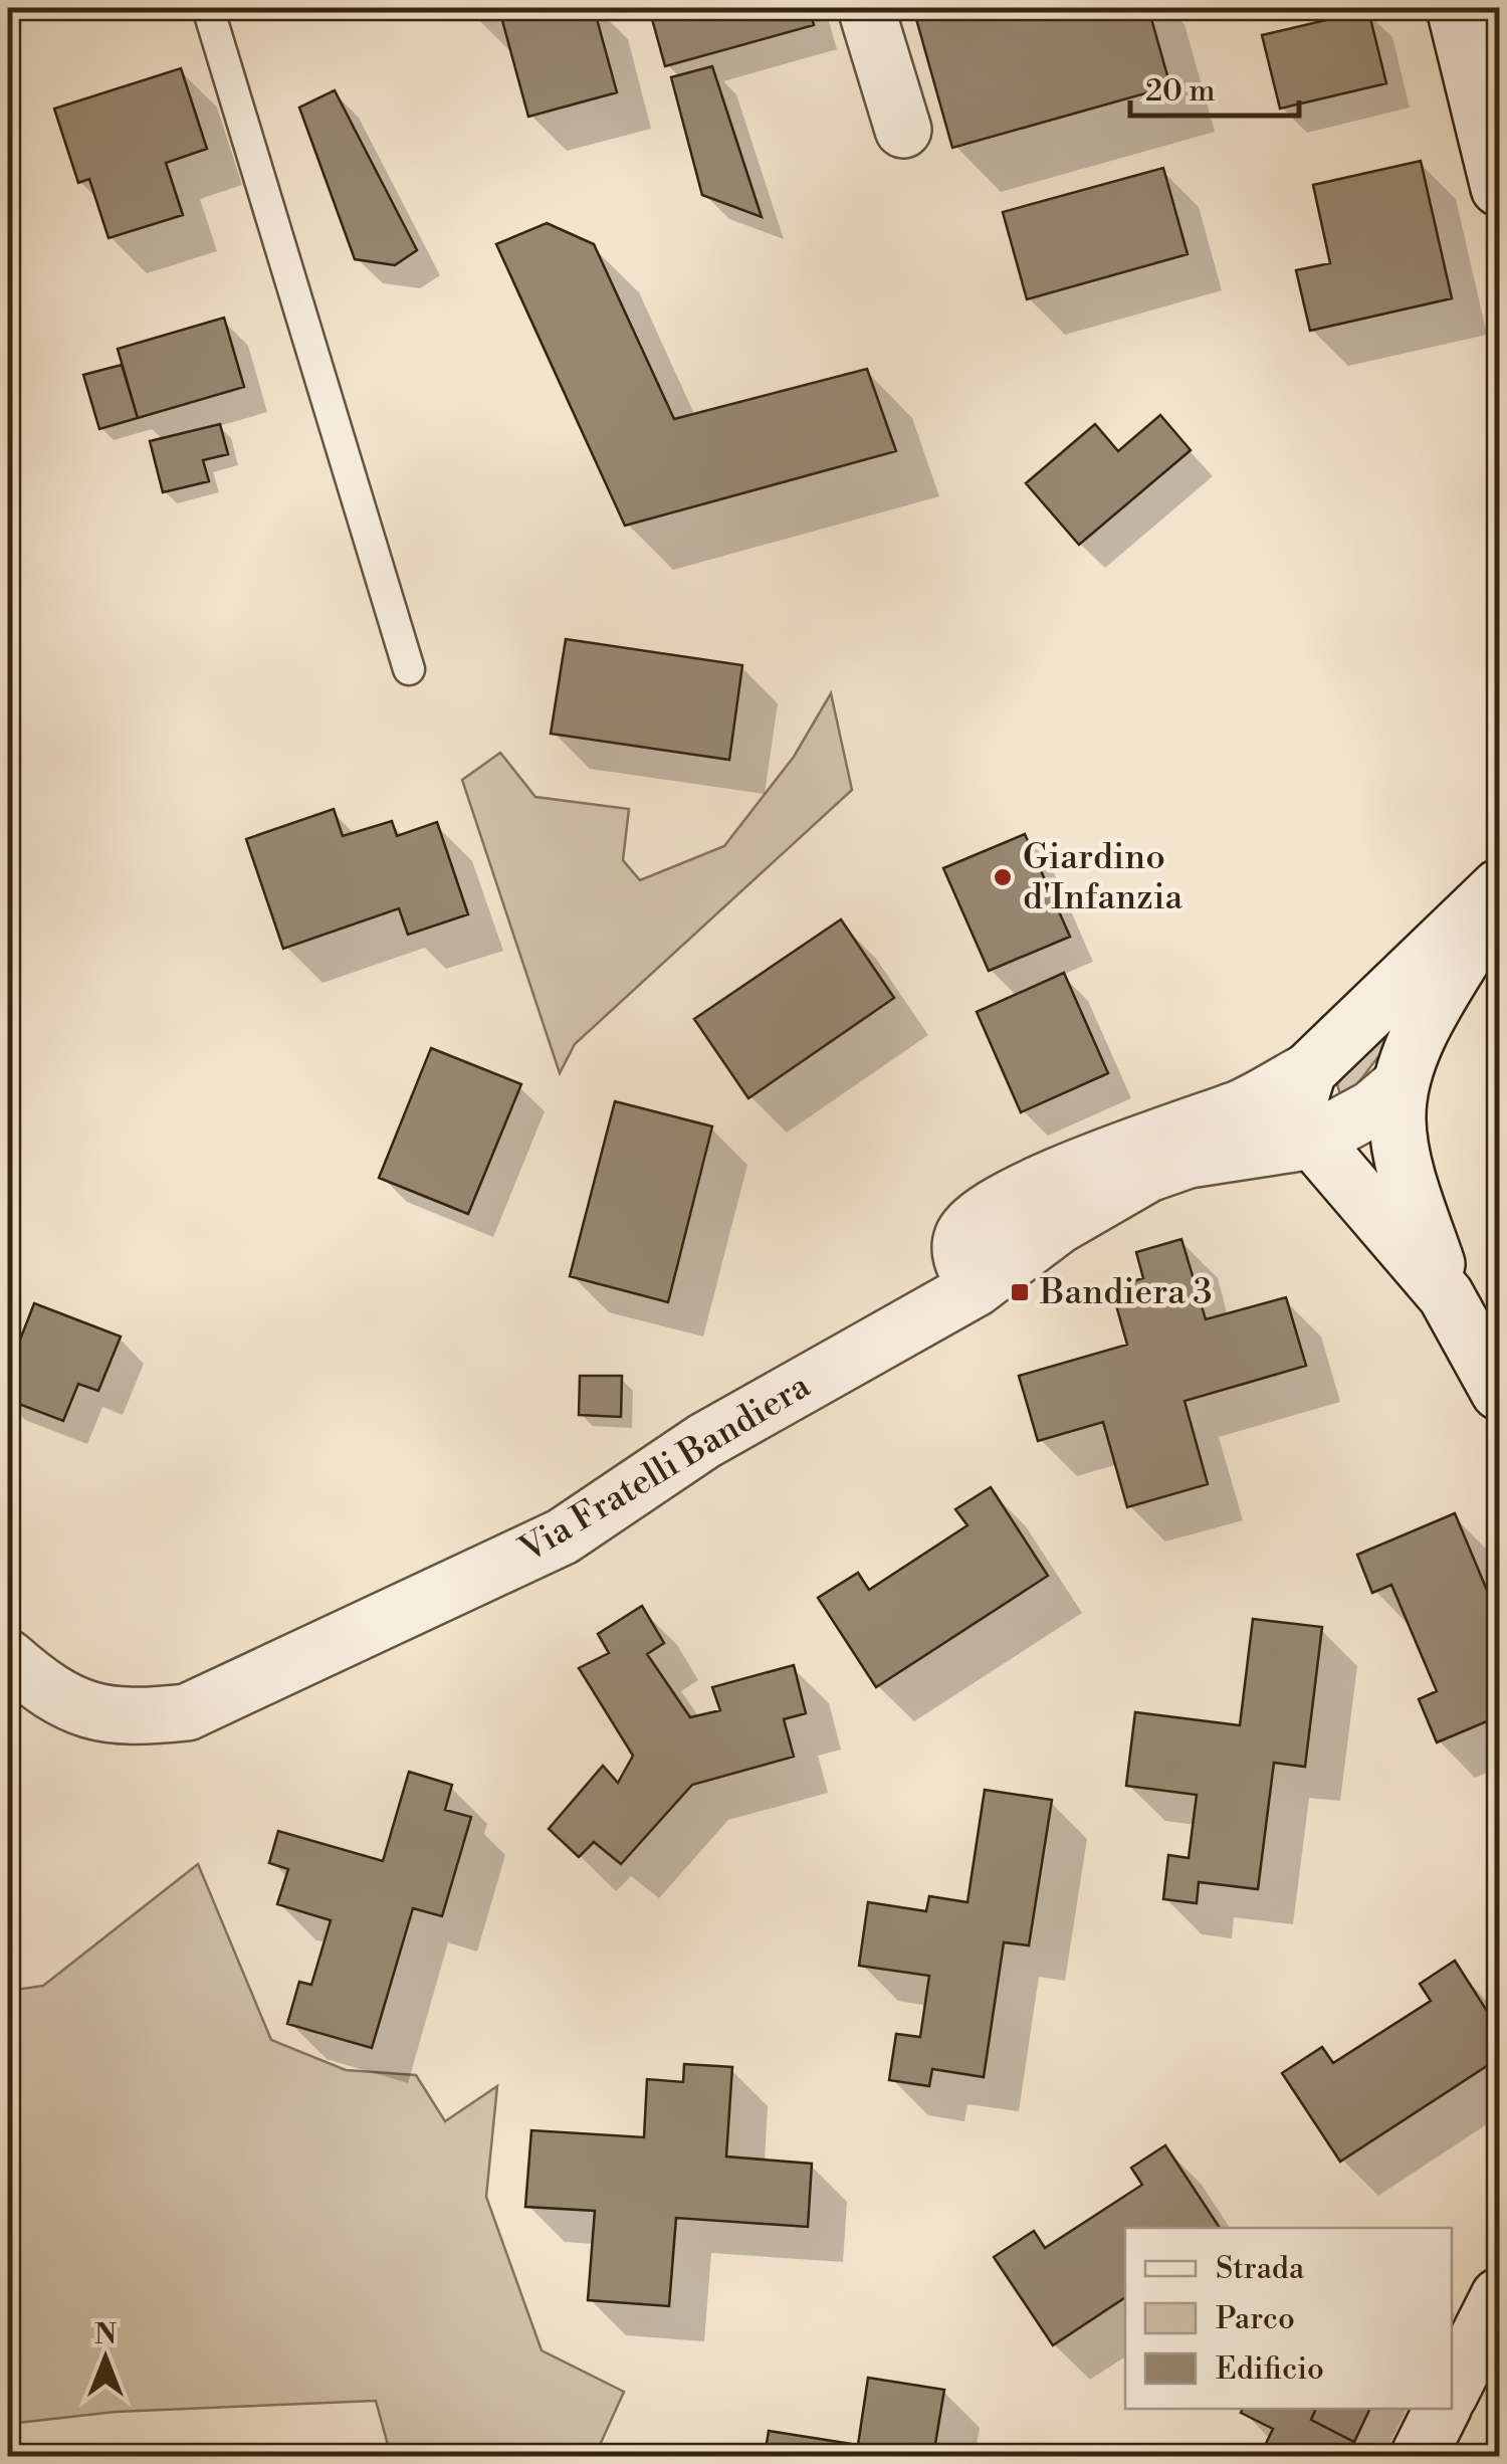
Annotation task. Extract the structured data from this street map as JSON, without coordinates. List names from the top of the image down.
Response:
{
  "streets": {
    "street": ["Via Fratelli Bandiera"]
  },
  "places": {
    "other": ["Giardino d'Infanzia"],
    "transit": ["Bandiera 3"]
  },
  "legend": ["Strada", "Parco", "Edificio"],
  "scale_bar": "20 m",
  "north": "top"
}
